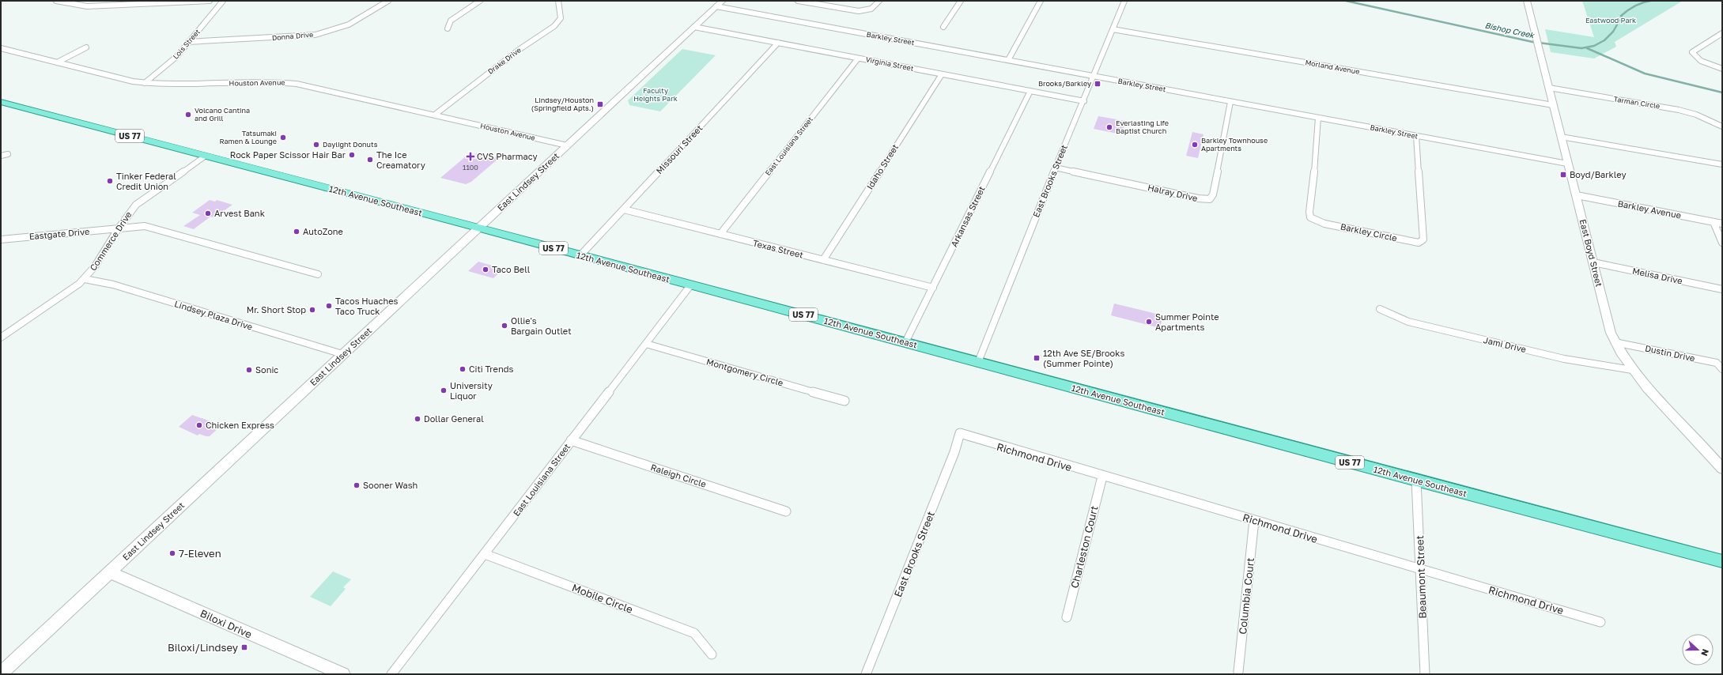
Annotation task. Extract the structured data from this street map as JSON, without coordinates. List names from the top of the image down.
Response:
{
  "streets": {
    "main road": ["US 77", "12th Avenue Southeast"],
    "street": [
      "Donna Drive",
      "Barkley Street",
      "Lois Street",
      "Drake Drive",
      "Virginia Street",
      "Morland Avenue",
      "Houston Avenue",
      "Tarman Circle",
      "East Louisiana Street",
      "Missouri Street",
      "Idaho Street",
      "East Brooks Street",
      "East Lindsey Street",
      "Halray Drive",
      "Barkley Avenue",
      "Arkansas Street",
      "Barkley Circle",
      "Eastgate Drive",
      "Commerce Drive",
      "Texas Street",
      "East Boyd Street",
      "Melisa Drive",
      "Lindsey Plaza Drive",
      "Jami Drive",
      "Dustin Drive",
      "Montgomery Circle",
      "Richmond Drive",
      "Raleigh Circle",
      "Charleston Court",
      "Beaumont Street",
      "Columbia Court",
      "Mobile Circle",
      "Biloxi Drive"
    ]
  },
  "crossings": [
    ["Donna Drive", "Lois Street"],
    ["Barkley Street", "East Brooks Street"],
    ["Barkley Street", "East Lindsey Street"],
    ["Barkley Street", "Halray Drive"],
    ["Barkley Street", "Barkley Circle"],
    ["Barkley Street", "East Boyd Street"],
    ["Lois Street", "Houston Avenue"],
    ["Drake Drive", "Houston Avenue"],
    ["Virginia Street", "East Louisiana Street"],
    ["Virginia Street", "Missouri Street"],
    ["Virginia Street", "Idaho Street"],
    ["Virginia Street", "East Brooks Street"],
    ["Virginia Street", "East Lindsey Street"],
    ["Virginia Street", "Arkansas Street"],
    ["Morland Avenue", "East Brooks Street"],
    ["Morland Avenue", "East Boyd Street"],
    ["Houston Avenue", "East Lindsey Street"],
    ["Tarman Circle", "East Boyd Street"],
    ["East Louisiana Street", "12th Avenue Southeast"],
    ["East Louisiana Street", "Texas Street"],
    ["East Louisiana Street", "Montgomery Circle"],
    ["East Louisiana Street", "Raleigh Circle"],
    ["East Louisiana Street", "Mobile Circle"],
    ["Missouri Street", "12th Avenue Southeast"],
    ["Missouri Street", "Texas Street"],
    ["Idaho Street", "Texas Street"],
    ["East Brooks Street", "Halray Drive"],
    ["East Brooks Street", "12th Avenue Southeast"],
    ["East Brooks Street", "Richmond Drive"],
    ["East Lindsey Street", "12th Avenue Southeast"],
    ["East Lindsey Street", "Lindsey Plaza Drive"],
    ["East Lindsey Street", "Biloxi Drive"],
    ["12th Avenue Southeast", "Arkansas Street"],
    ["12th Avenue Southeast", "Commerce Drive"],
    ["12th Avenue Southeast", "Beaumont Street"],
    ["Barkley Avenue", "East Boyd Street"],
    ["Arkansas Street", "Texas Street"],
    ["Eastgate Drive", "Commerce Drive"],
    ["Commerce Drive", "Lindsey Plaza Drive"],
    ["East Boyd Street", "Melisa Drive"],
    ["East Boyd Street", "Jami Drive"],
    ["East Boyd Street", "Dustin Drive"],
    ["Richmond Drive", "Charleston Court"],
    ["Richmond Drive", "Beaumont Street"],
    ["Richmond Drive", "Columbia Court"]
  ],
  "water": ["Bishop Creek"],
  "parks": ["Eastwood Park", "Faculty Heights Park"],
  "places": {
    "transit": [
      "Brooks/Barkley",
      "Lindsey/Houston (Springfield Apts.)",
      "Boyd/Barkley",
      "12th Ave SE/Brooks (Summer Pointe)",
      "Biloxi/Lindsey"
    ],
    "other": [
      "Volcano Cantina and Grill",
      "Everlasting Life Baptist Church",
      "Tatsumaki Ramen & Lounge",
      "Daylight Donuts",
      "Barkley Townhouse Apartments",
      "Rock Paper Scissor Hair Bar",
      "The Ice Creamatory",
      "Tinker Federal Credit Union",
      "Arvest Bank",
      "AutoZone",
      "Taco Bell",
      "Tacos Huaches Taco Truck",
      "Mr. Short Stop",
      "Summer Pointe Apartments",
      "Ollie's Bargain Outlet",
      "Citi Trends",
      "Sonic",
      "University Liquor",
      "Dollar General",
      "Chicken Express",
      "Sooner Wash",
      "7-Eleven"
    ],
    "health": ["CVS Pharmacy"]
  },
  "house_numbers": ["1100"],
  "north": "right"
}
